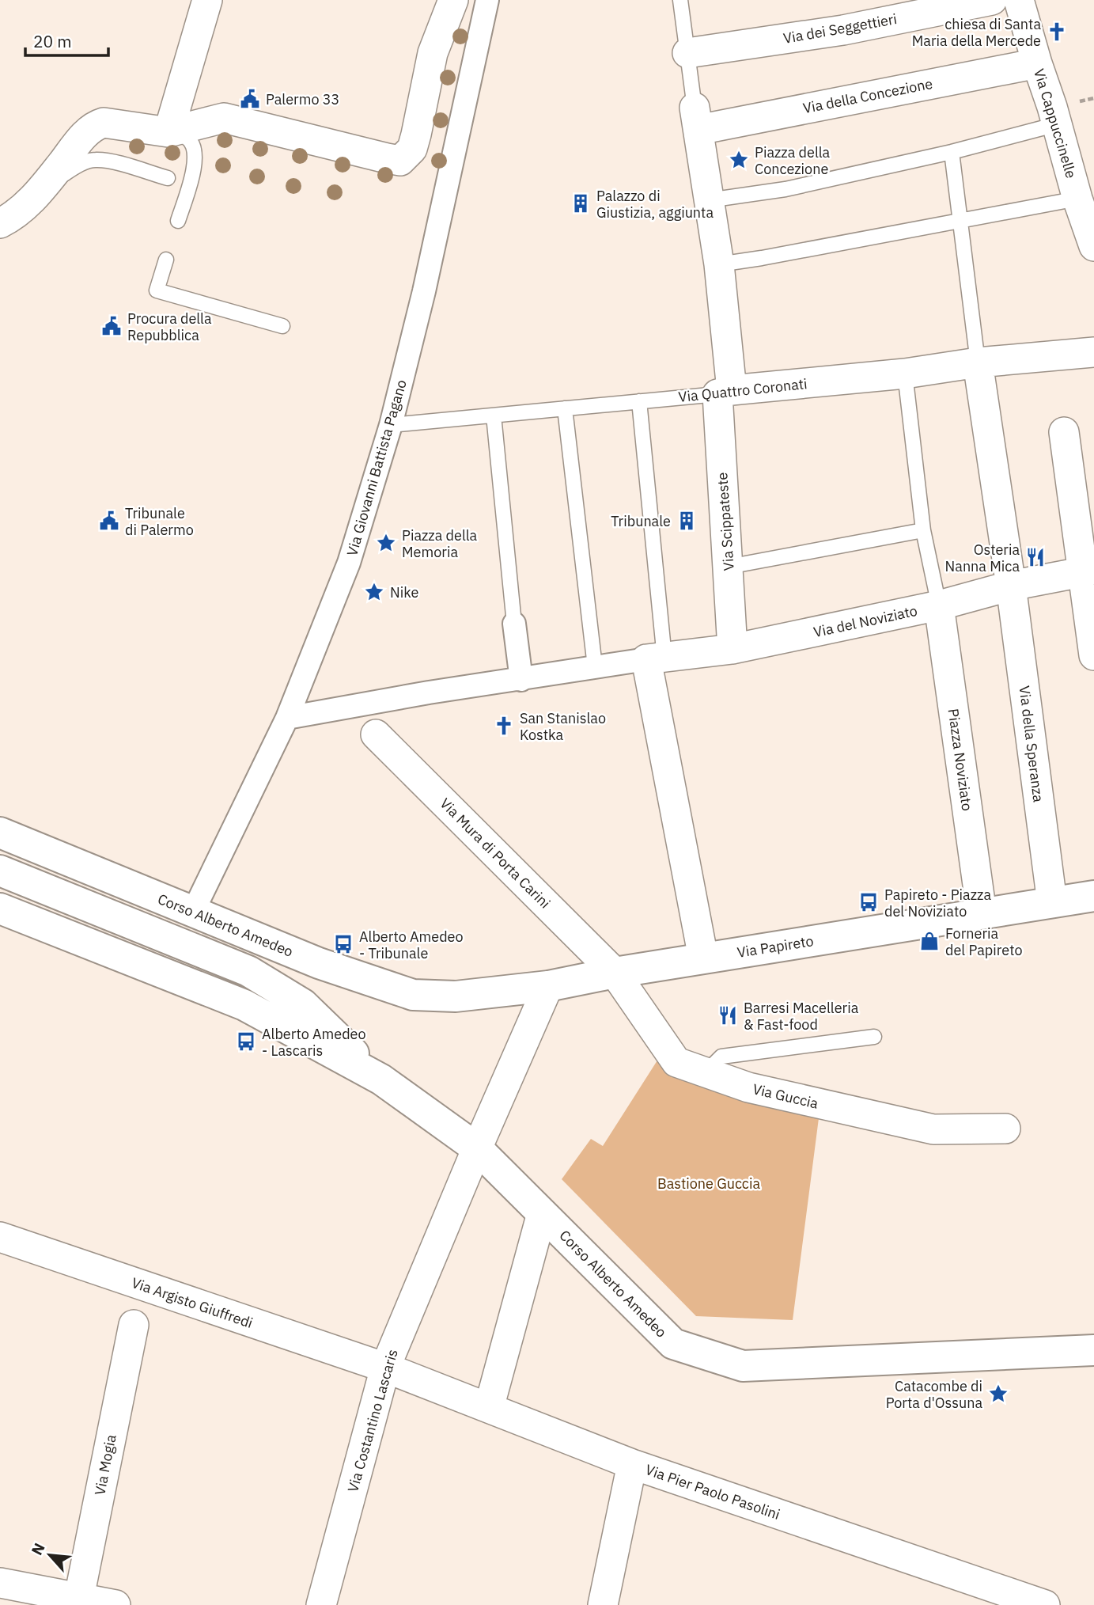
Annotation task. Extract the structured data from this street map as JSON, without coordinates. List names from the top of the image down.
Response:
{
  "streets": {
    "street": [
      "Via dei Seggettieri",
      "Via della Concezione",
      "Via Cappuccinelle",
      "Via Quattro Coronati",
      "Via Giovanni Battista Pagano",
      "Via Scippateste",
      "Via del Noviziato",
      "Via della Speranza",
      "Piazza Noviziato",
      "Via Mura di Porta Carini",
      "Corso Alberto Amedeo",
      "Via Papireto",
      "Via Guccia",
      "Via Argisto Giuffredi",
      "Via Costantino Lascaris",
      "Via Mogia",
      "Via Pier Paolo Pasolini"
    ]
  },
  "crossings": [
    ["Via della Concezione", "Via Cappuccinelle"],
    ["Via della Concezione", "Via Scippateste"],
    ["Via Quattro Coronati", "Via Giovanni Battista Pagano"],
    ["Via Quattro Coronati", "Via Scippateste"],
    ["Via Quattro Coronati", "Via della Speranza"],
    ["Via Giovanni Battista Pagano", "Corso Alberto Amedeo"],
    ["Via Scippateste", "Via del Noviziato"],
    ["Via del Noviziato", "Via della Speranza"],
    ["Via del Noviziato", "Piazza Noviziato"],
    ["Via della Speranza", "Via Papireto"],
    ["Piazza Noviziato", "Via Papireto"],
    ["Via Mura di Porta Carini", "Via Papireto"],
    ["Via Mura di Porta Carini", "Via Guccia"],
    ["Corso Alberto Amedeo", "Via Papireto"],
    ["Corso Alberto Amedeo", "Via Costantino Lascaris"],
    ["Via Papireto", "Via Guccia"],
    ["Via Papireto", "Via Costantino Lascaris"],
    ["Via Argisto Giuffredi", "Via Costantino Lascaris"],
    ["Via Argisto Giuffredi", "Via Pier Paolo Pasolini"],
    ["Via Costantino Lascaris", "Via Pier Paolo Pasolini"]
  ],
  "parks": ["Bastione Guccia"],
  "places": {
    "church": ["chiesa di Santa Maria della Mercede", "San Stanislao Kostka"],
    "public building": ["Palermo 33", "Procura della Repubblica", "Tribunale di Palermo"],
    "place": [
      "Piazza della Concezione",
      "Piazza della Memoria",
      "Nike",
      "Catacombe di Porta d'Ossuna"
    ],
    "building": ["Palazzo di Giustizia, aggiunta", "Tribunale"],
    "restaurant": ["Osteria Nanna Mica", "Barresi Macelleria & Fast-food"],
    "bus stop": ["Papireto - Piazza del Noviziato", "Alberto Amedeo - Tribunale", "Alberto Amedeo - Lascaris"],
    "shop": ["Forneria del Papireto"]
  },
  "scale_bar": "20 m",
  "north": "top left"
}
